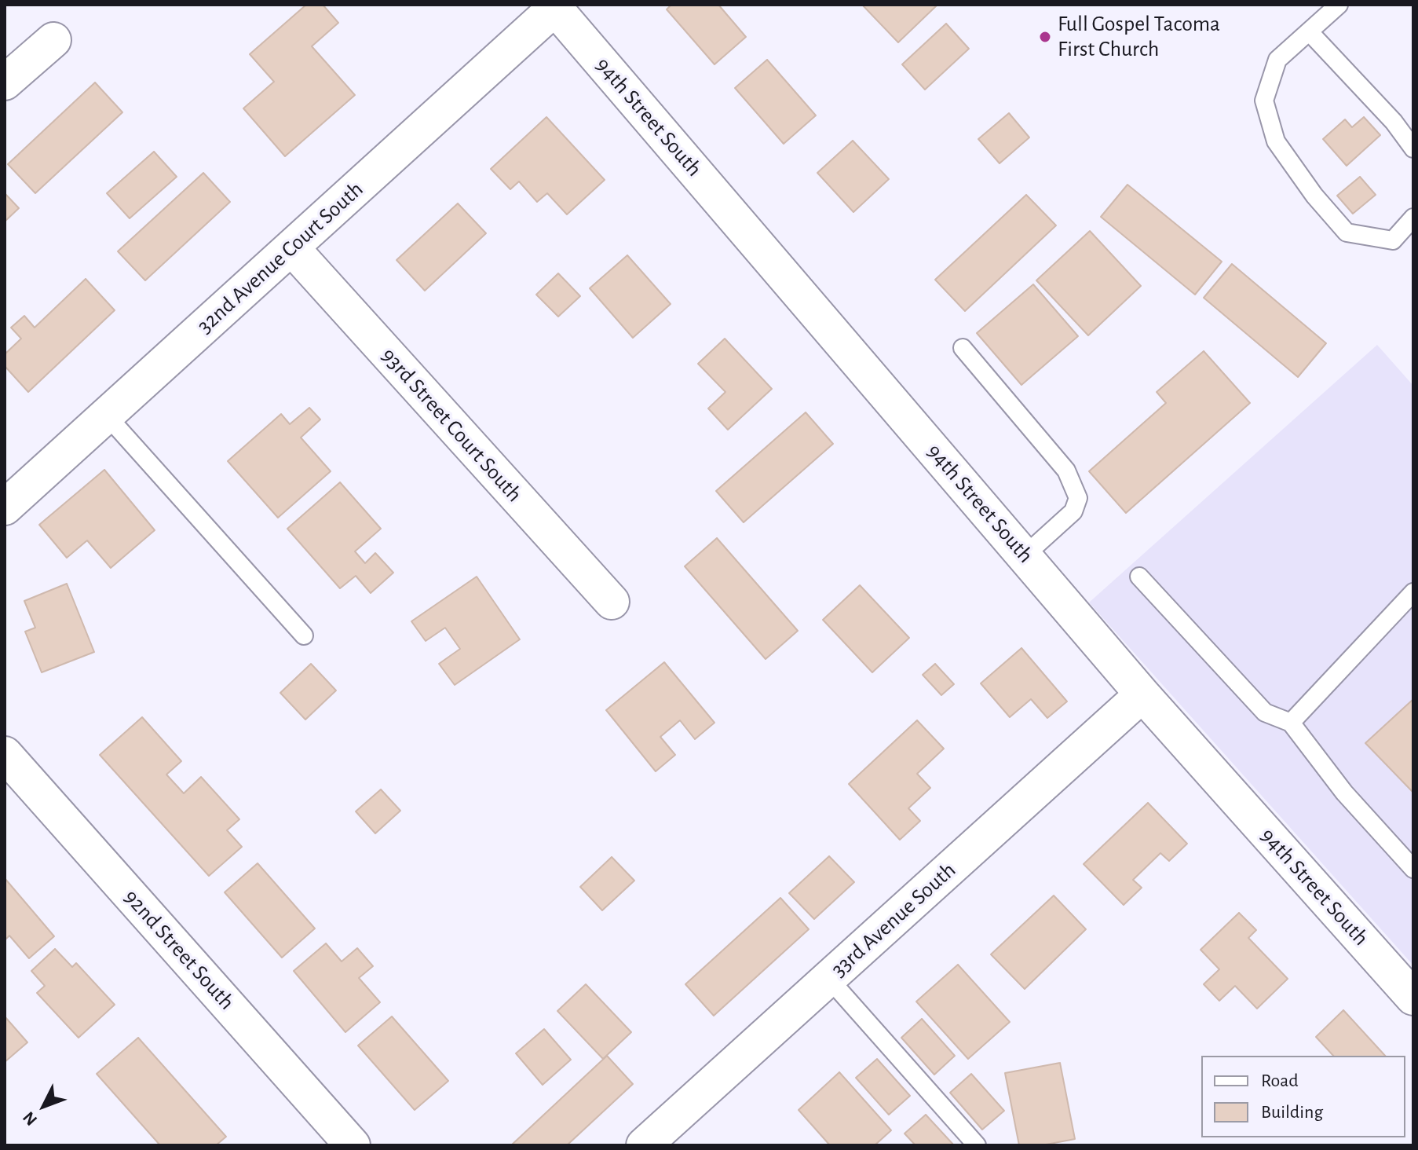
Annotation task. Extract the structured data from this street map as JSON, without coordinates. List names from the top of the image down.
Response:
{
  "streets": {
    "street": [
      "94th Street South",
      "32nd Avenue Court South",
      "93rd Street Court South",
      "33rd Avenue South",
      "92nd Street South"
    ]
  },
  "crossings": [
    ["94th Street South", "32nd Avenue Court South"],
    ["94th Street South", "33rd Avenue South"],
    ["32nd Avenue Court South", "93rd Street Court South"]
  ],
  "places": ["Full Gospel Tacoma First Church"],
  "legend": ["Road", "Building"],
  "north": "bottom left"
}
